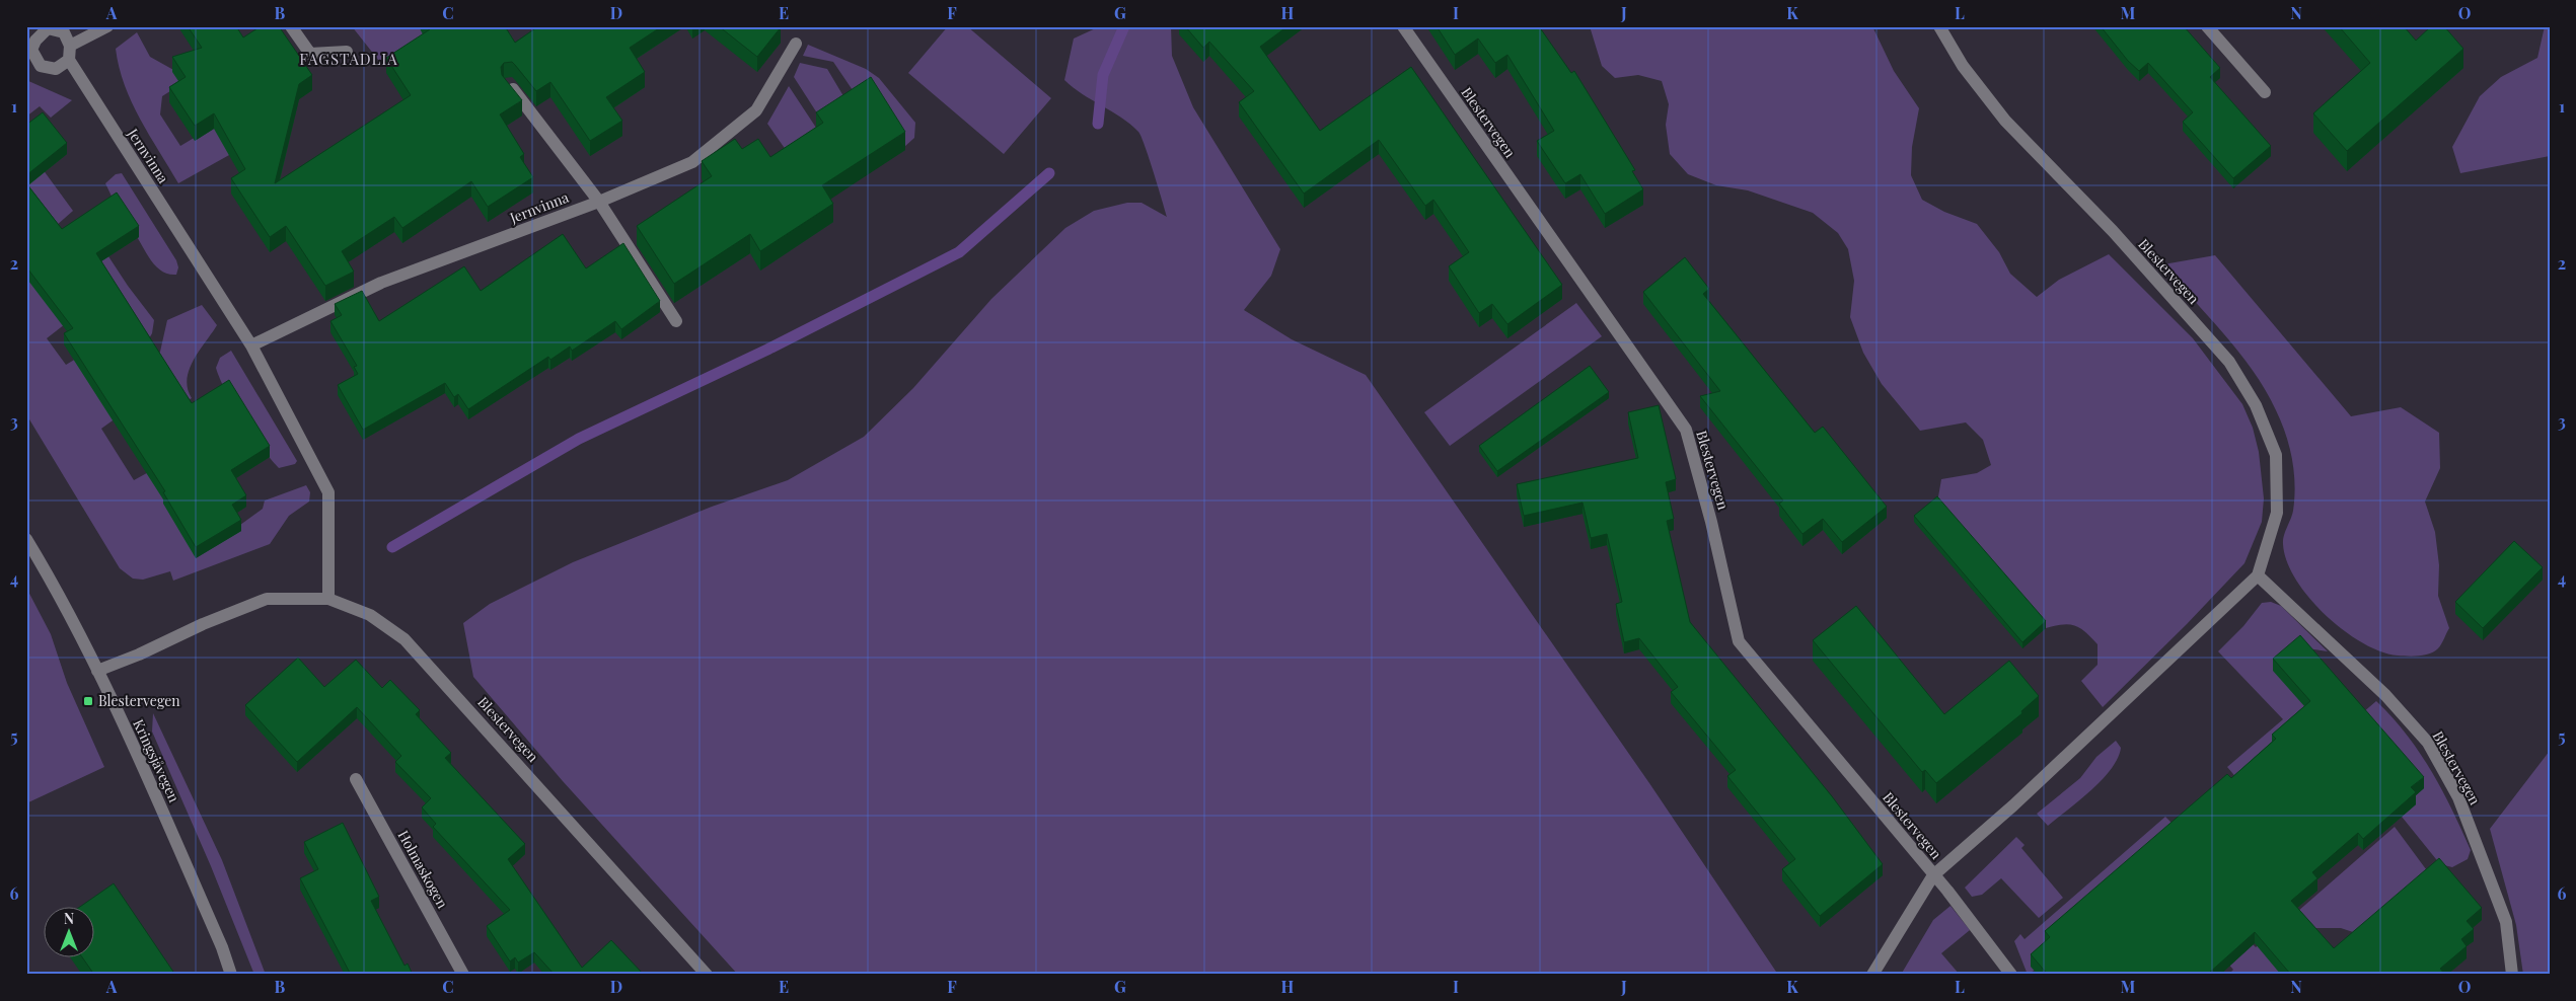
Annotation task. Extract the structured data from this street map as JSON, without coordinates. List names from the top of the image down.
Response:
{
  "streets": {
    "street": [
      "Blestervegen",
      "Jernvinna",
      "Kringsjåvegen",
      "Holmaskogen"
    ]
  },
  "crossings": [
    ["Blestervegen", "Jernvinna"],
    ["Blestervegen", "Kringsjåvegen"]
  ],
  "districts": ["FAGSTADLIA"],
  "places": {
    "transit": ["Blestervegen"]
  },
  "north": "top",
  "grid": {
    "columns": [
      "A",
      "B",
      "C",
      "D",
      "E",
      "F",
      "G",
      "H",
      "I",
      "J",
      "K",
      "L",
      "M",
      "N",
      "O"
    ],
    "rows": [
      "1",
      "2",
      "3",
      "4",
      "5",
      "6"
    ]
  }
}
